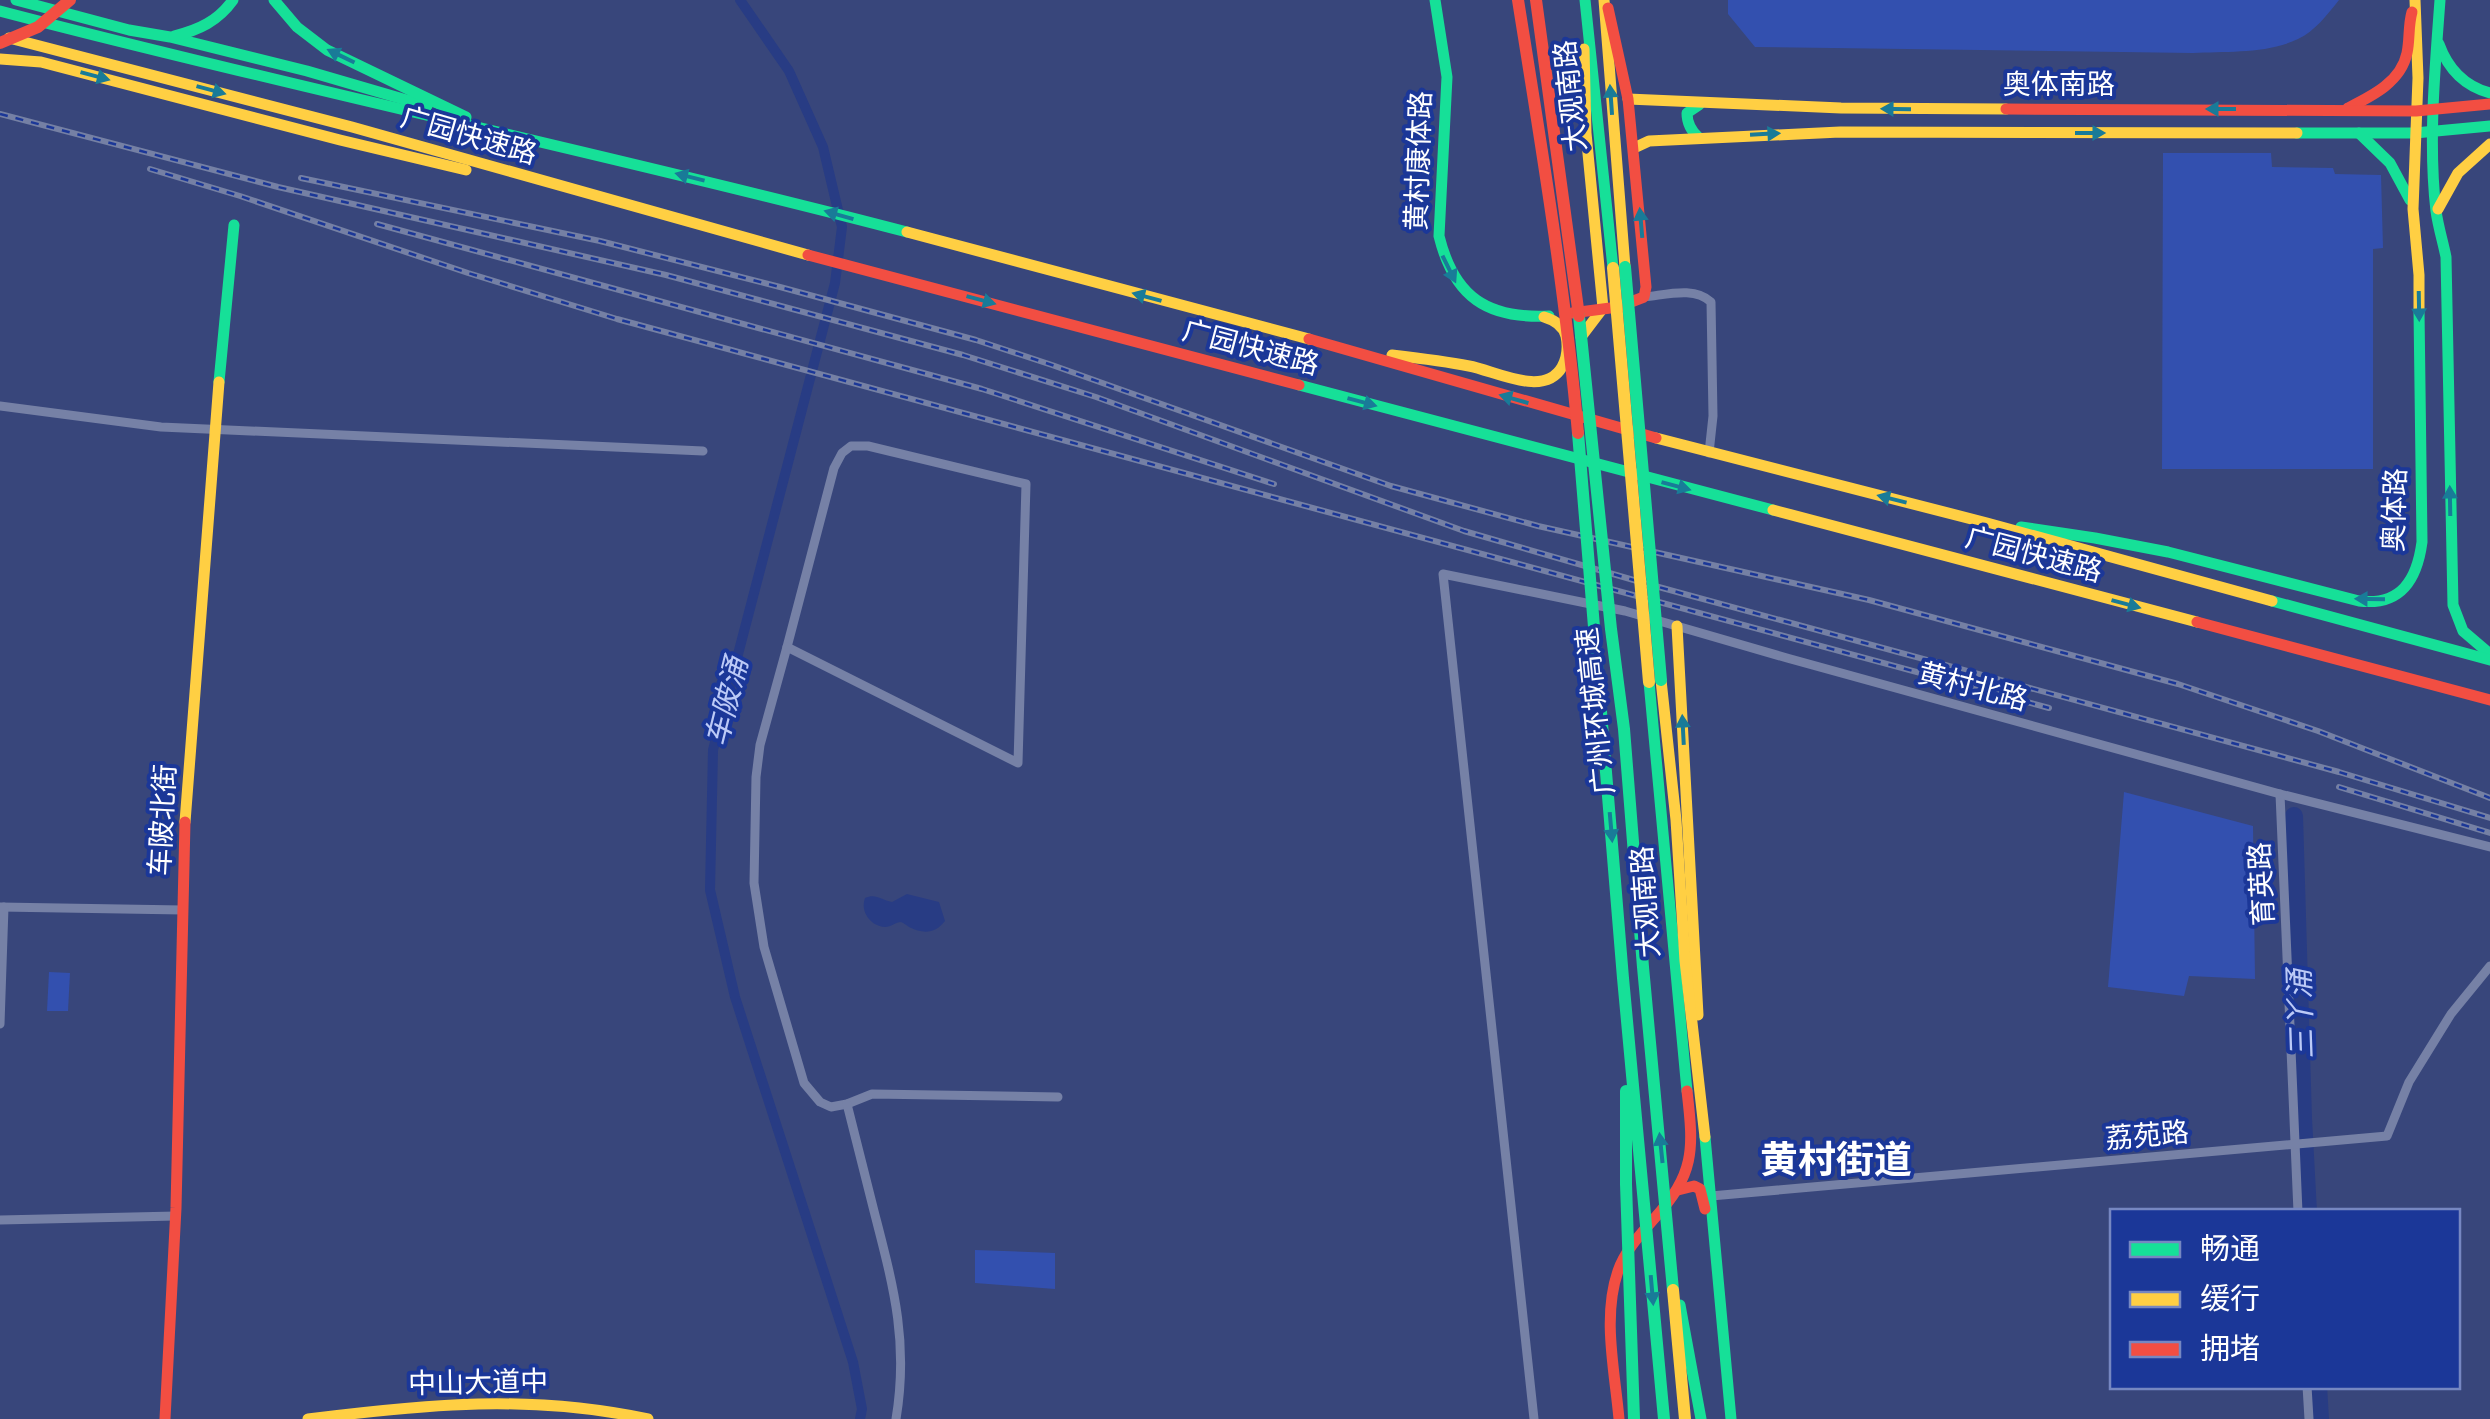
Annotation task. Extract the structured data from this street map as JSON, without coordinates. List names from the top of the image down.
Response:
{
  "streets": {
    "main road": [
      "奥体南路",
      "大观南路",
      "广园快速路",
      "黄村康体路",
      "奥体路",
      "广州环城高速",
      "车陂北街",
      "中山大道中"
    ],
    "street": ["黄村北路", "育英路", "荔苑路"]
  },
  "crossings": [
    ["奥体南路", "奥体路"],
    ["大观南路", "荔苑路"],
    ["广园快速路", "奥体路"],
    ["黄村北路", "育英路"],
    ["育英路", "荔苑路"]
  ],
  "districts": ["黄村街道"],
  "water": ["车陂涌", "三丫涌"],
  "legend": ["畅通", "缓行", "拥堵"]
}
